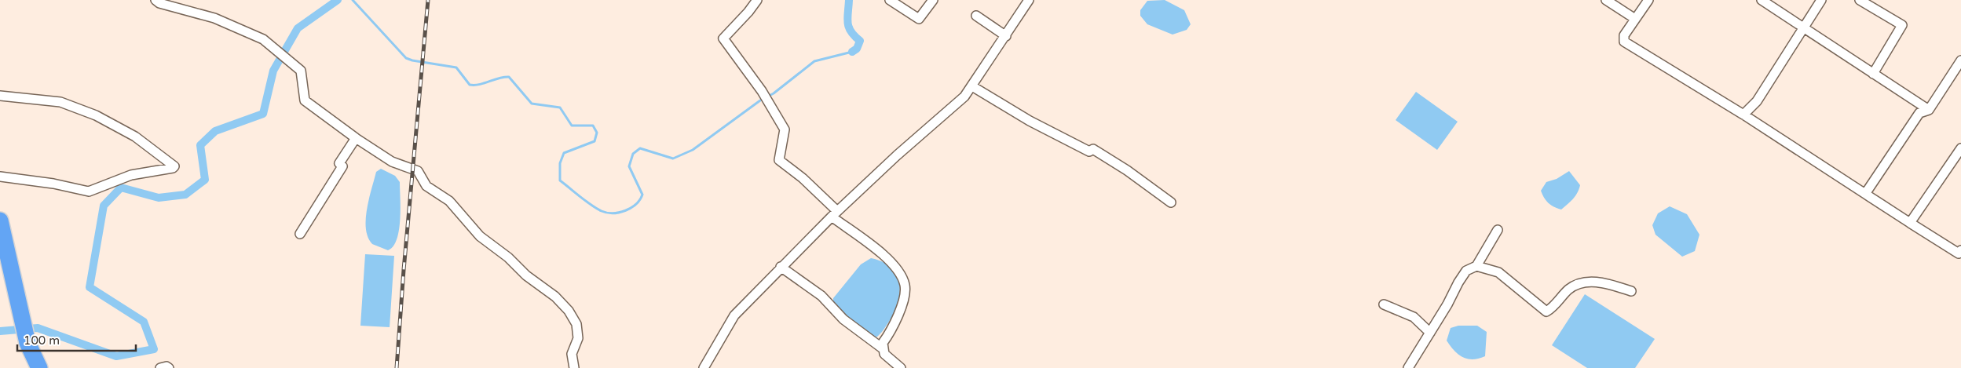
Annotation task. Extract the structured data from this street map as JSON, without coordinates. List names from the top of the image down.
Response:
{
  "scale_bar": "100 m"
}
